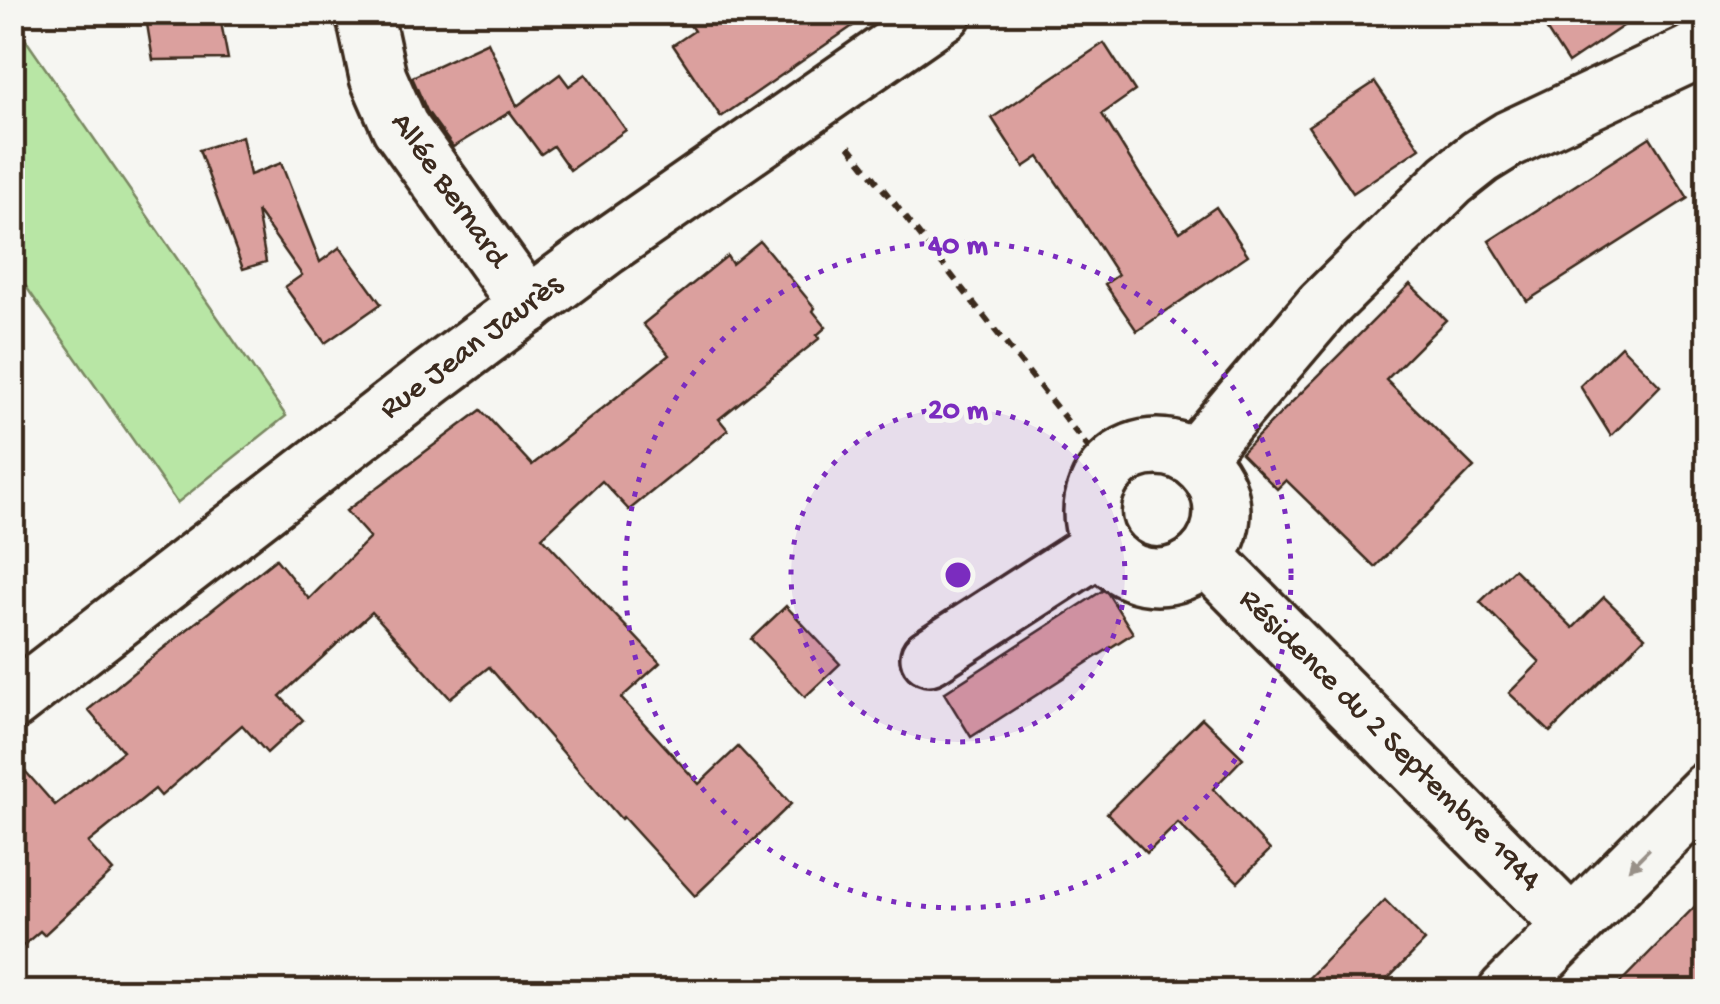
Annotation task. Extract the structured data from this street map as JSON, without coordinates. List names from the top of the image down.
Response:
{
  "streets": {
    "street": ["Allée Bernard", "Rue Jean Jaurès", "Résidence du 2 Septembre 1944"]
  },
  "crossings": [
    ["Allée Bernard", "Rue Jean Jaurès"]
  ],
  "rings": ["40 m", "20 m"]
}
